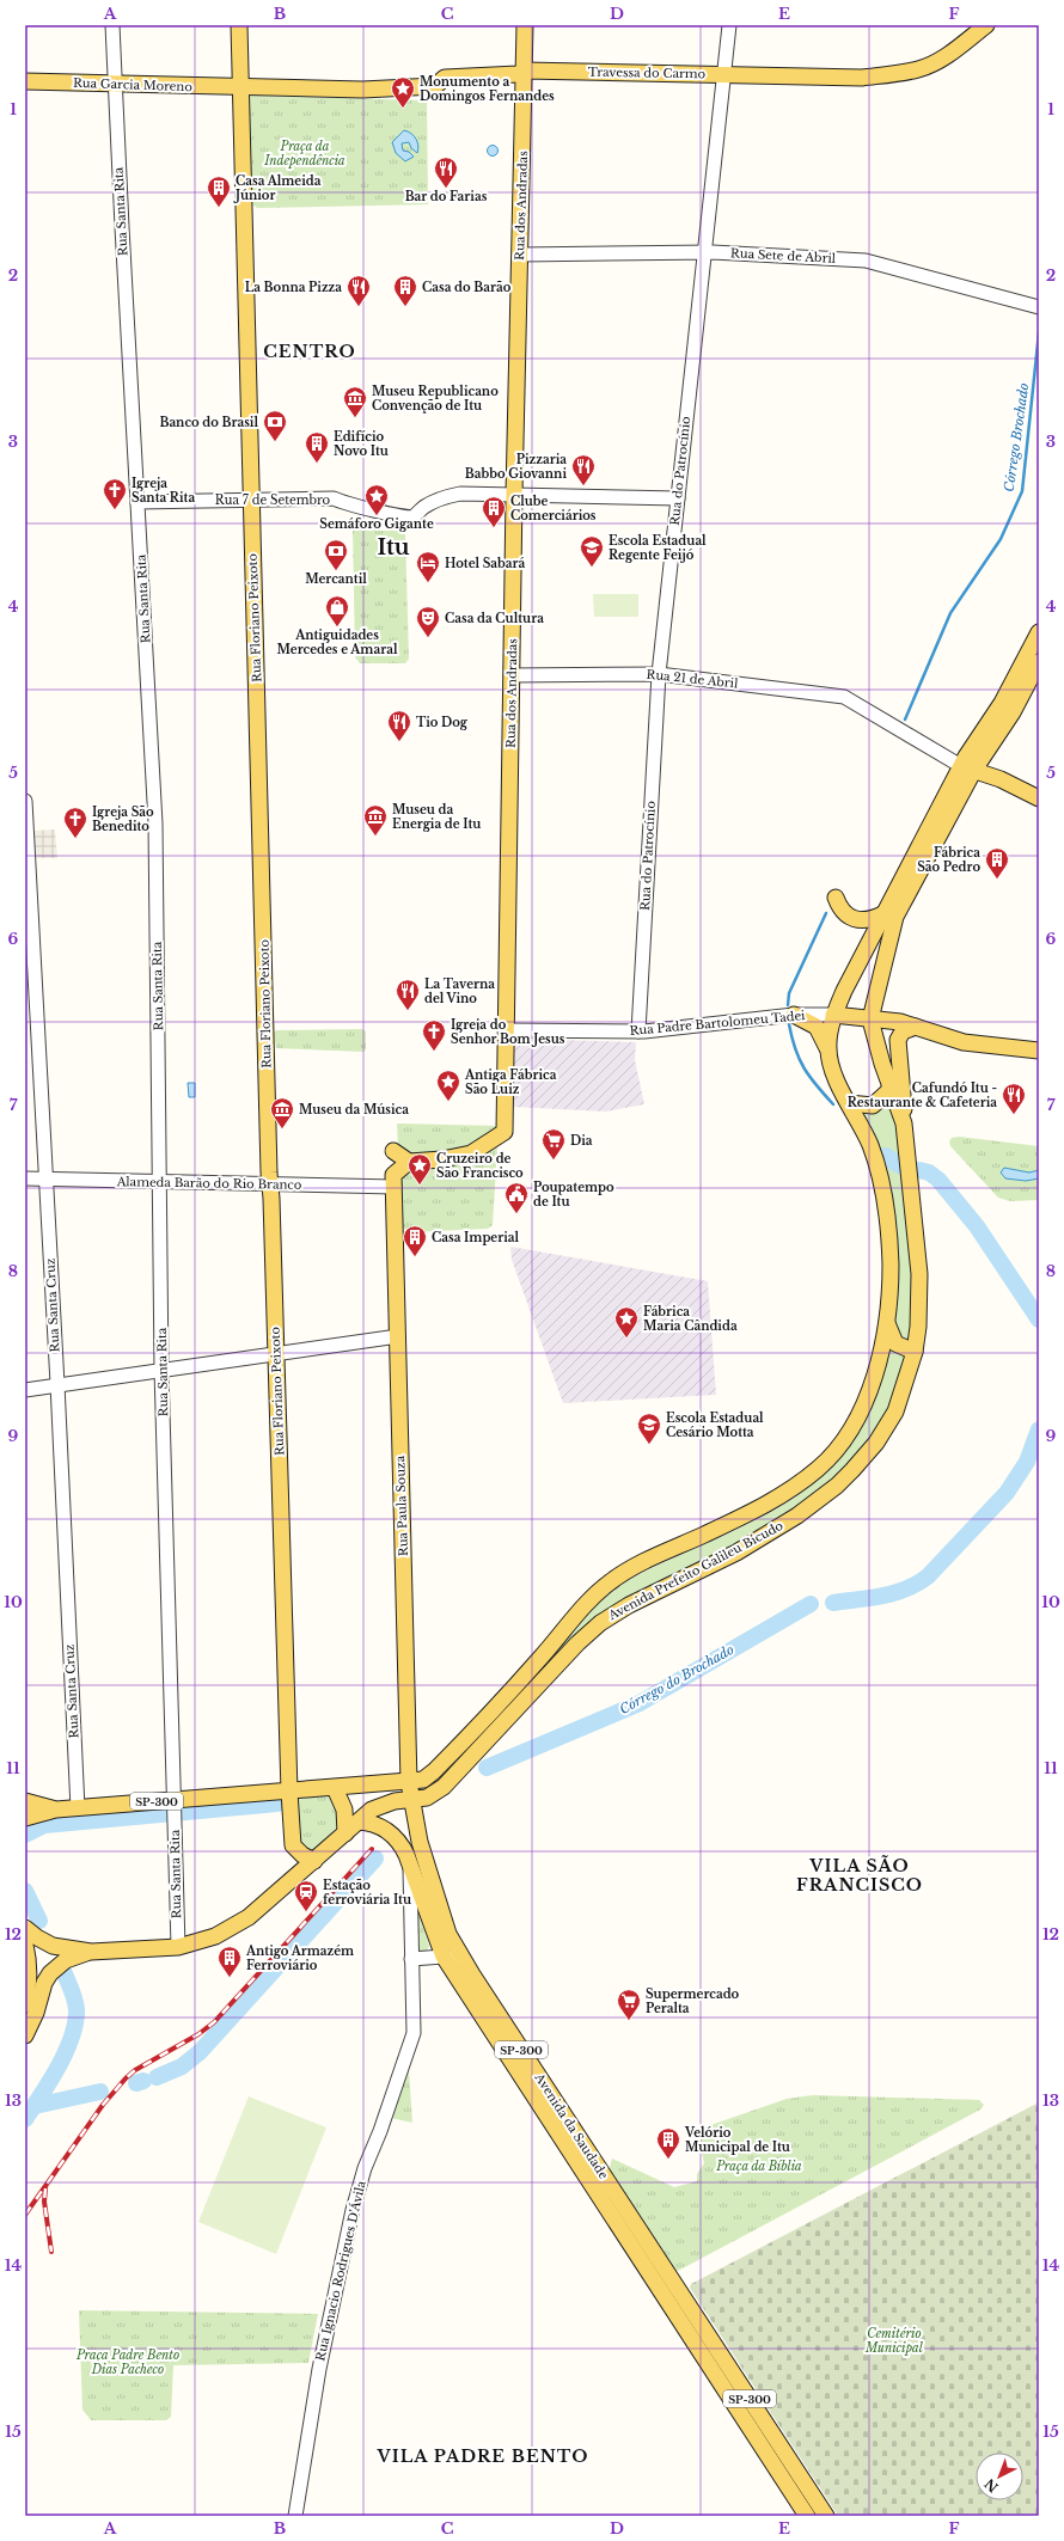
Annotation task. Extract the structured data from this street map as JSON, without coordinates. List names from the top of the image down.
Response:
{
  "streets": {
    "main road": [
      "Travessa do Carmo",
      "Rua Garcia Moreno",
      "Rua dos Andradas",
      "Rua Floriano Peixoto",
      "Rua Padre Bartolomeu Tadei",
      "Rua Paula Souza",
      "Avenida Prefeito Galileu Bicudo",
      "SP-300",
      "Avenida da Saudade"
    ],
    "street": [
      "Rua Santa Rita",
      "Rua Sete de Abril",
      "Rua do Patrocínio",
      "Rua 7 de Setembro",
      "Rua 21 de Abril",
      "Alameda Barão do Rio Branco",
      "Rua Santa Cruz",
      "Rua Ignacio Rodrigues D'Ávila"
    ]
  },
  "crossings": [
    ["Travessa do Carmo", "Rua Garcia Moreno"],
    ["Travessa do Carmo", "Rua dos Andradas"],
    ["Travessa do Carmo", "Rua do Patrocínio"],
    ["Travessa do Carmo", "Rua Floriano Peixoto"],
    ["Rua Garcia Moreno", "Rua Santa Rita"],
    ["Rua Garcia Moreno", "Rua Floriano Peixoto"],
    ["Rua dos Andradas", "Rua Sete de Abril"],
    ["Rua dos Andradas", "Rua 7 de Setembro"],
    ["Rua dos Andradas", "Rua 21 de Abril"],
    ["Rua dos Andradas", "Rua Padre Bartolomeu Tadei"],
    ["Rua Santa Rita", "Rua 7 de Setembro"],
    ["Rua Santa Rita", "Alameda Barão do Rio Branco"],
    ["Rua Santa Rita", "Avenida Prefeito Galileu Bicudo"],
    ["Rua Santa Rita", "SP-300"],
    ["Rua Sete de Abril", "Rua do Patrocínio"],
    ["Rua do Patrocínio", "Rua 21 de Abril"],
    ["Rua do Patrocínio", "Rua Padre Bartolomeu Tadei"],
    ["Rua 7 de Setembro", "Rua Floriano Peixoto"],
    ["Rua Floriano Peixoto", "Alameda Barão do Rio Branco"],
    ["Rua Floriano Peixoto", "Avenida Prefeito Galileu Bicudo"],
    ["Rua Floriano Peixoto", "SP-300"],
    ["Rua 21 de Abril", "Avenida Prefeito Galileu Bicudo"],
    ["Rua Padre Bartolomeu Tadei", "Avenida Prefeito Galileu Bicudo"],
    ["Alameda Barão do Rio Branco", "Rua Santa Cruz"],
    ["Alameda Barão do Rio Branco", "Rua Paula Souza"],
    ["Rua Santa Cruz", "SP-300"],
    ["Rua Paula Souza", "Avenida Prefeito Galileu Bicudo"],
    ["Rua Paula Souza", "SP-300"],
    ["Rua Paula Souza", "Avenida da Saudade"],
    ["Avenida Prefeito Galileu Bicudo", "SP-300"],
    ["Avenida Prefeito Galileu Bicudo", "Avenida da Saudade"],
    ["SP-300", "Avenida da Saudade"]
  ],
  "districts": [
    "CENTRO",
    "Itu",
    "VILA SÃO FRANCISCO",
    "VILA PADRE BENTO"
  ],
  "water": ["Córrego Brochado", "Córrego do Brochado"],
  "parks": [
    "Praça da Independência",
    "Praça da Bíblia",
    "Cemitério Municipal",
    "Praça Padre Bento Dias Pacheco"
  ],
  "places": {
    "place": [
      "Monumento a Domingos Fernandes",
      "Semáforo Gigante",
      "Antiga Fábrica São Luiz",
      "Cruzeiro de São Francisco",
      "Fábrica Maria Cândida"
    ],
    "restaurant": [
      "Bar do Farias",
      "La Bonna Pizza",
      "Pizzaria Babbo Giovanni",
      "Tio Dog",
      "La Taverna del Vino",
      "Cafundó Itu - Restaurante & Cafeteria"
    ],
    "building": [
      "Casa Almeida Júnior",
      "Casa do Barão",
      "Edifício Novo Itu",
      "Clube Comerciários",
      "Fábrica São Pedro",
      "Casa Imperial",
      "Antigo Armazém Ferroviário",
      "Velório Municipal de Itu"
    ],
    "museum": ["Museu Republicano Convenção de Itu", "Museu da Energia de Itu", "Museu da Música"],
    "bank": ["Banco do Brasil", "Mercantil"],
    "church": ["Igreja Santa Rita", "Igreja São Benedito", "Igreja do Senhor Bom Jesus"],
    "school or university": ["Escola Estadual Regente Feijó", "Escola Estadual Cesário Motta"],
    "hotel": ["Hotel Sabará"],
    "shop": ["Antiguidades Mercedes e Amaral"],
    "theatre": ["Casa da Cultura"],
    "supermarket": ["Dia", "Supermercado Peralta"],
    "public building": ["Poupatempo de Itu"],
    "station": ["Estação ferroviária Itu"]
  },
  "north": "bottom left",
  "grid": {
    "columns": [
      "A",
      "B",
      "C",
      "D",
      "E",
      "F"
    ],
    "rows": [
      "1",
      "2",
      "3",
      "4",
      "5",
      "6",
      "7",
      "8",
      "9",
      "10",
      "11",
      "12",
      "13",
      "14",
      "15"
    ]
  }
}
